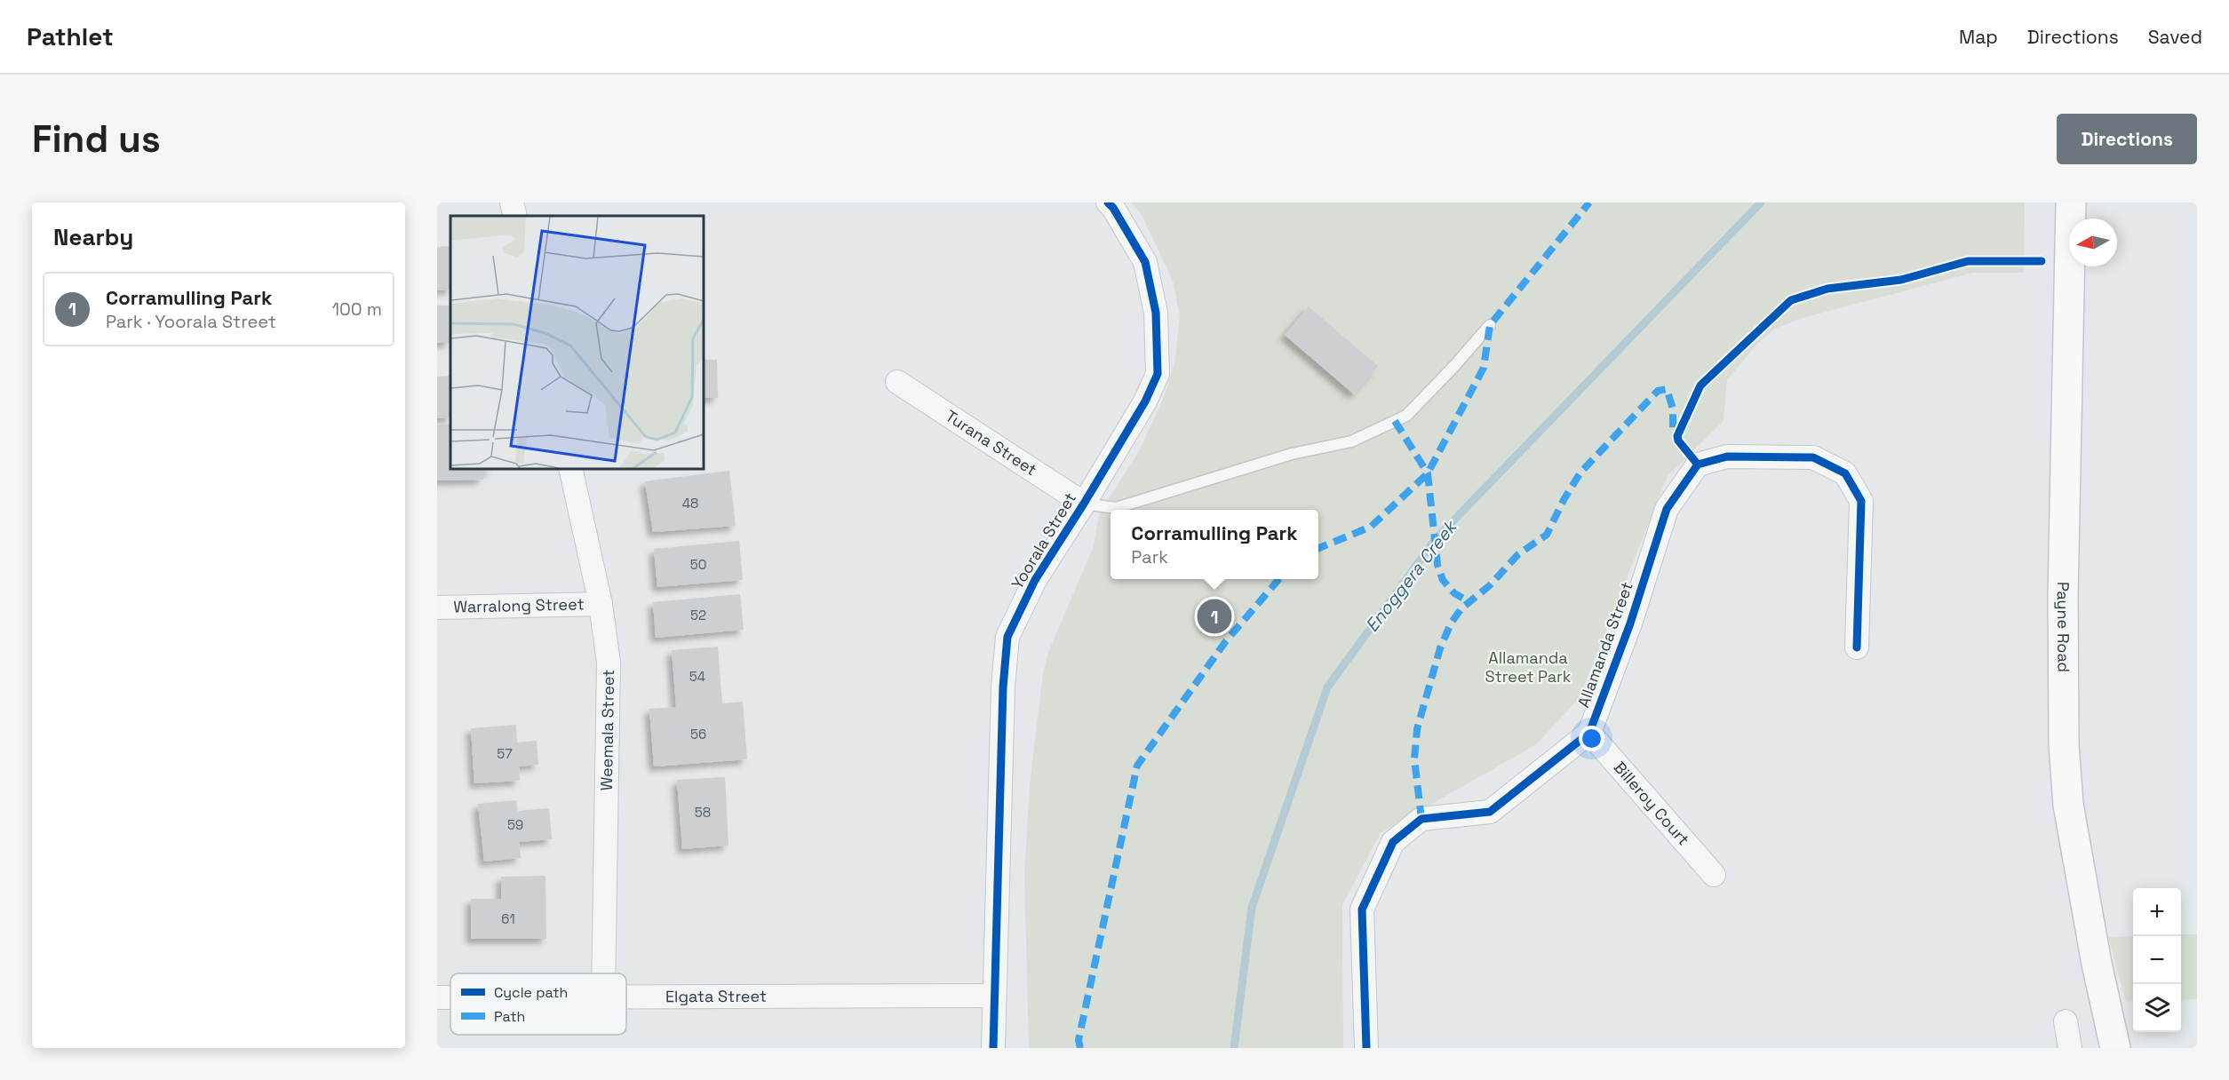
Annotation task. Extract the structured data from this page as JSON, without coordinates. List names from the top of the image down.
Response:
{
  "streets": {
    "main road": ["Payne Road"],
    "street": [
      "Turana Street",
      "Yoorala Street",
      "Warralong Street",
      "Allamanda Street",
      "Weemala Street",
      "Billeroy Court",
      "Elgata Street"
    ]
  },
  "crossings": [
    ["Turana Street", "Yoorala Street"],
    ["Yoorala Street", "Elgata Street"],
    ["Warralong Street", "Weemala Street"],
    ["Allamanda Street", "Billeroy Court"]
  ],
  "water": ["Enoggera Creek"],
  "parks": ["Allamanda Street Park"],
  "house_numbers": [
    "48",
    "50",
    "52",
    "54",
    "56",
    "57",
    "58",
    "59",
    "61"
  ],
  "legend": ["Cycle path", "Path"],
  "north": "left",
  "page": {
    "header": "Pathlet",
    "nav": ["Map", "Directions", "Saved"],
    "buttons": "Directions",
    "title": "Find us",
    "heading": "Nearby",
    "list": [
      {
        "mark": "1",
        "name": "Corramulling Park",
        "note": "Park · Yoorala Street",
        "value": "100 m"
      }
    ],
    "popup": ["Corramulling Park", "Park"],
    "pins": "1",
    "map_buttons": ["+", "−"]
  }
}
